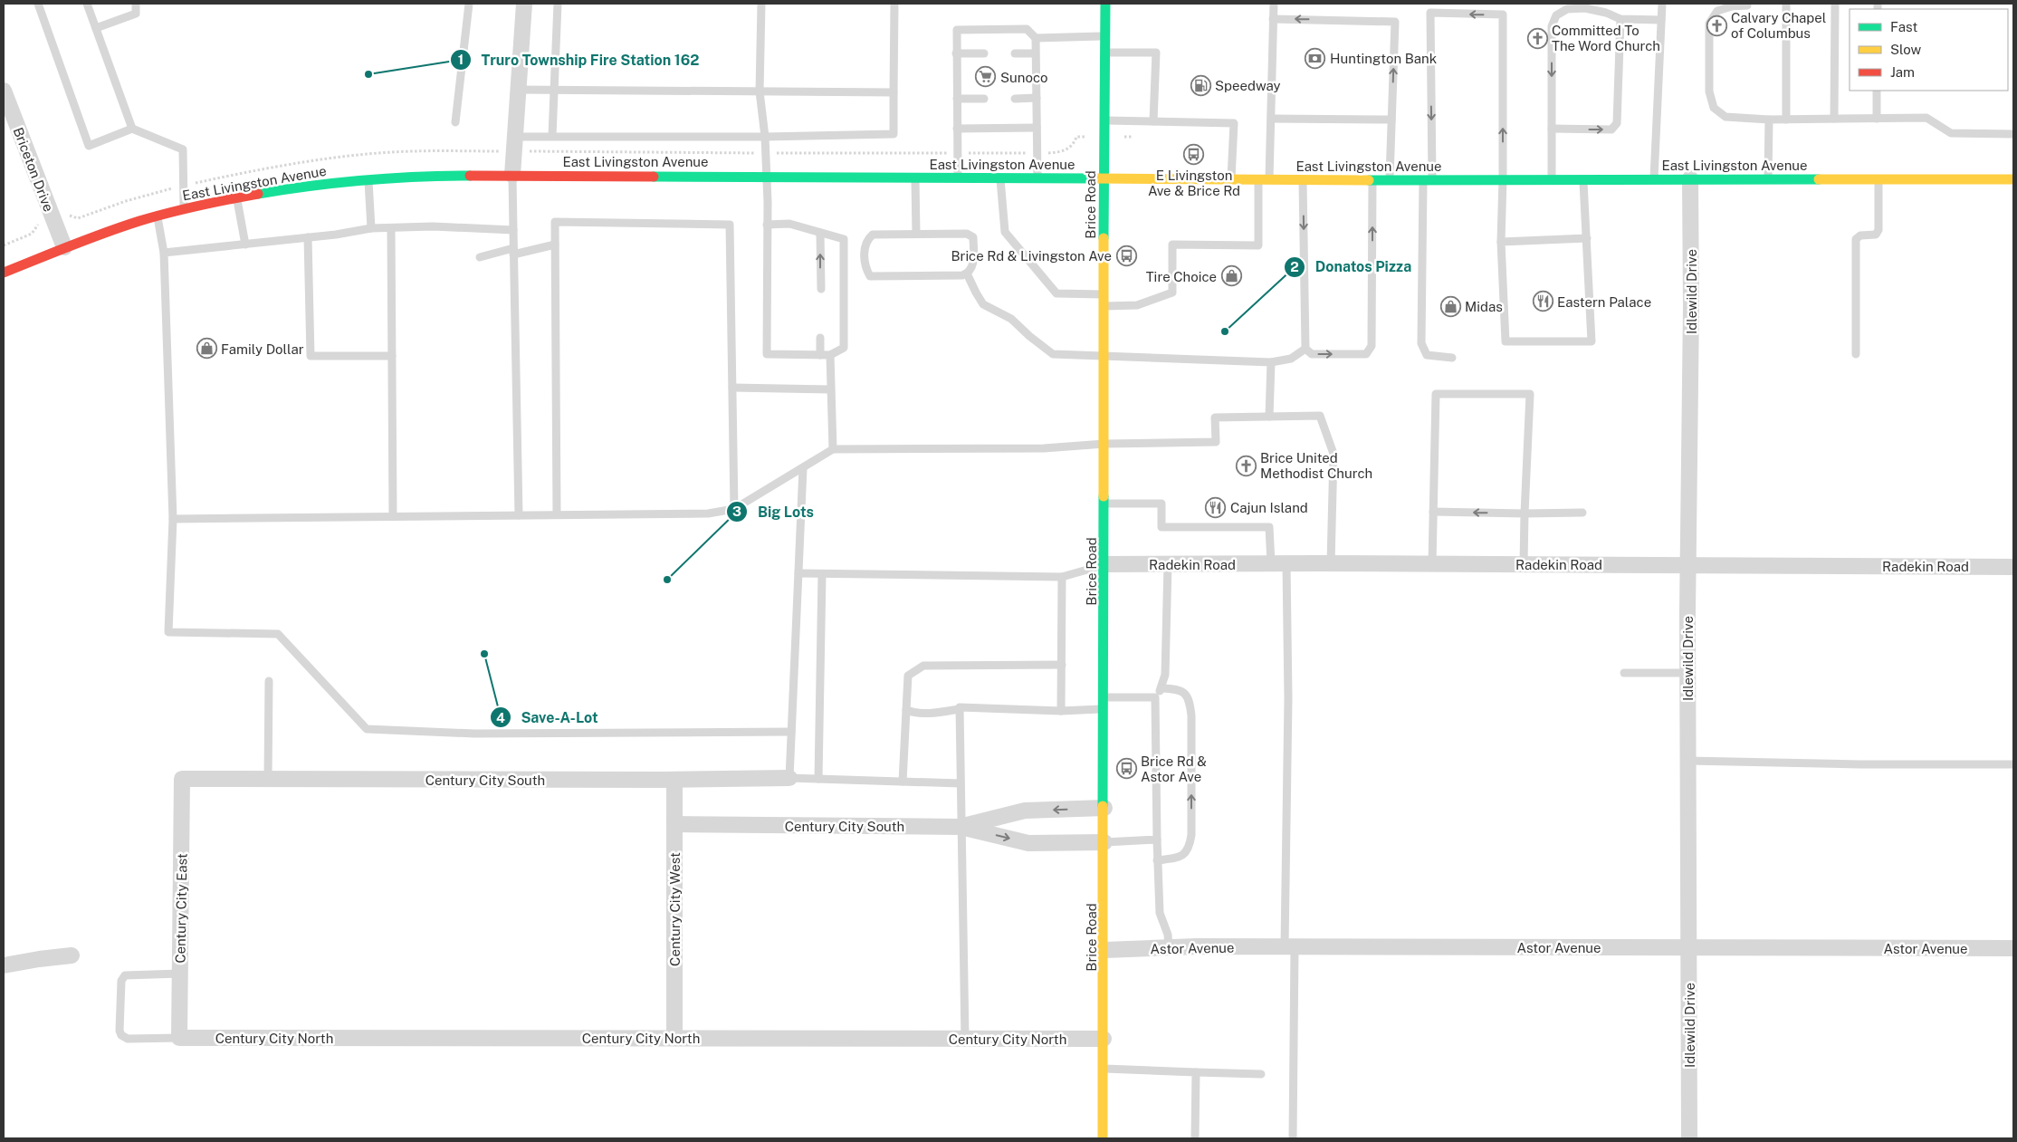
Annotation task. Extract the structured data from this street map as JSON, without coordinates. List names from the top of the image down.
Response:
{
  "streets": {
    "main road": ["East Livingston Avenue", "Brice Road"],
    "street": [
      "Briceton Drive",
      "Idlewild Drive",
      "Radekin Road",
      "Century City South",
      "Century City East",
      "Century City West",
      "Astor Avenue",
      "Century City North"
    ]
  },
  "crossings": [
    ["East Livingston Avenue", "Briceton Drive"],
    ["East Livingston Avenue", "Brice Road"],
    ["East Livingston Avenue", "Idlewild Drive"],
    ["Brice Road", "Radekin Road"],
    ["Brice Road", "Century City South"],
    ["Brice Road", "Astor Avenue"],
    ["Brice Road", "Century City North"],
    ["Idlewild Drive", "Radekin Road"],
    ["Idlewild Drive", "Astor Avenue"],
    ["Century City South", "Century City East"],
    ["Century City South", "Century City West"],
    ["Century City East", "Century City North"],
    ["Century City West", "Century City North"]
  ],
  "places": {
    "church": ["Calvary Chapel of Columbus", "Committed To The Word Church", "Brice United Methodist Church"],
    "bank": ["Huntington Bank"],
    "other": [
      "Truro Township Fire Station 162",
      "Donatos Pizza",
      "Big Lots",
      "Save-A-Lot"
    ],
    "supermarket": ["Sunoco"],
    "fuel station": ["Speedway"],
    "bus stop": ["E Livingston Ave & Brice Rd", "Brice Rd & Livingston Ave", "Brice Rd & Astor Ave"],
    "shop": ["Tire Choice", "Midas", "Family Dollar"],
    "restaurant": ["Eastern Palace", "Cajun Island"]
  },
  "legend": ["Fast", "Slow", "Jam"]
}
